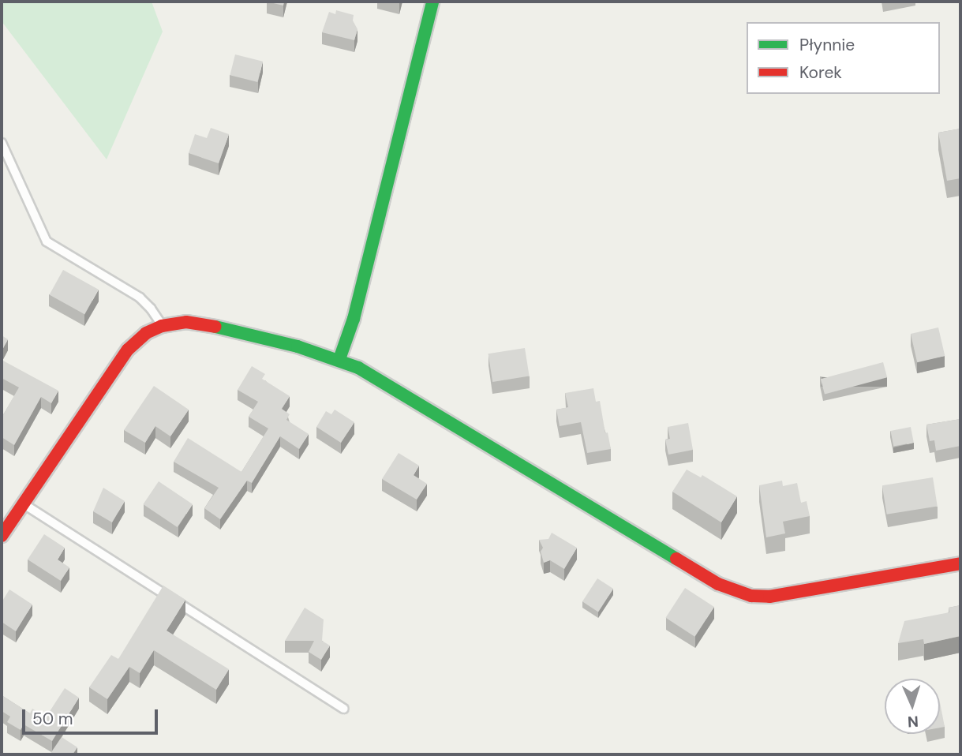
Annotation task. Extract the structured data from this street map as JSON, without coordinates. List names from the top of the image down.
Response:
{
  "legend": ["Płynnie", "Korek"],
  "scale_bar": "50 m",
  "north": "bottom"
}
